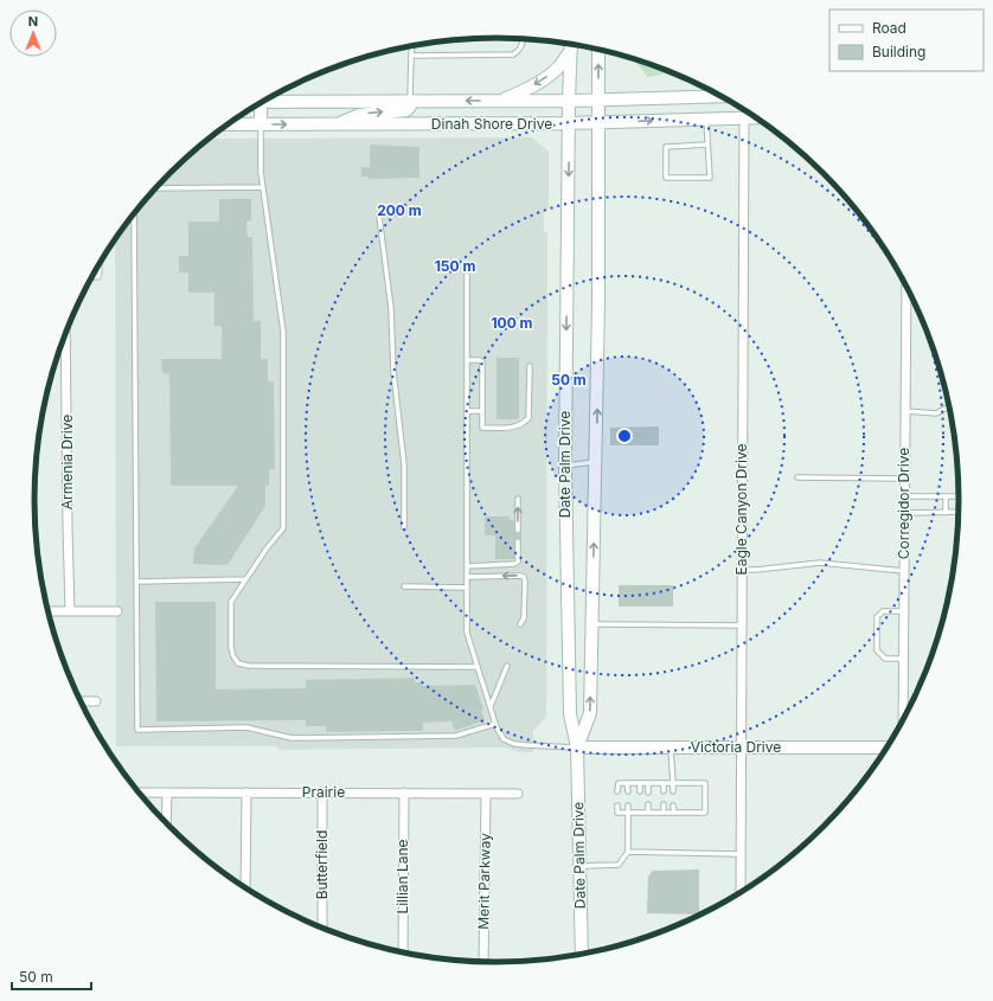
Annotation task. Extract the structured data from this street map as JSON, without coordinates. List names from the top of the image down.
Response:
{
  "streets": {
    "main road": ["Dinah Shore Drive", "Date Palm Drive", "Victoria Drive"],
    "street": [
      "Armenia Drive",
      "Corregidor Drive",
      "Eagle Canyon Drive",
      "Prairie",
      "Butterfield",
      "Lillian Lane",
      "Merit Parkway"
    ]
  },
  "crossings": [
    ["Dinah Shore Drive", "Date Palm Drive"],
    ["Dinah Shore Drive", "Eagle Canyon Drive"],
    ["Date Palm Drive", "Victoria Drive"],
    ["Eagle Canyon Drive", "Victoria Drive"],
    ["Prairie", "Butterfield"],
    ["Prairie", "Lillian Lane"],
    ["Prairie", "Merit Parkway"]
  ],
  "legend": ["Road", "Building"],
  "scale_bar": "50 m",
  "north": "top",
  "rings": [
    "200 m",
    "150 m",
    "100 m",
    "50 m"
  ]
}
